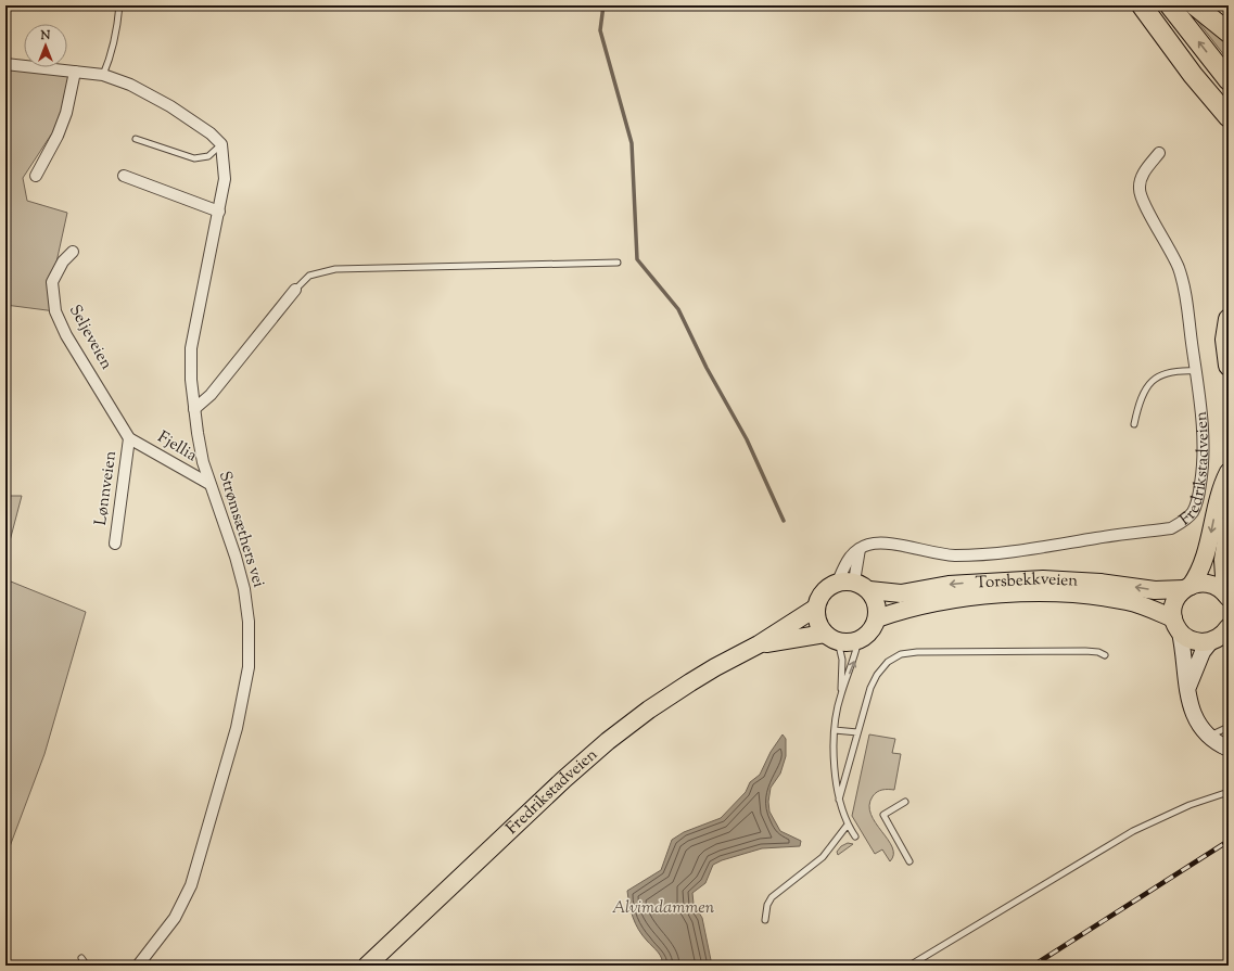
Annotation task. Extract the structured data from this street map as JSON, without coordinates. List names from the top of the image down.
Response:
{
  "streets": {
    "main road": ["Fredrikstadveien", "Torsbekkveien"],
    "street": [
      "Seljeveien",
      "Fjellia",
      "Lønnveien",
      "Strømsæthers vei"
    ]
  },
  "crossings": [
    ["Seljeveien", "Fjellia"],
    ["Seljeveien", "Lønnveien"],
    ["Fjellia", "Lønnveien"],
    ["Fjellia", "Strømsæthers vei"],
    ["Fredrikstadveien", "Torsbekkveien"]
  ],
  "water": ["Alvimdammen"],
  "north": "top"
}
